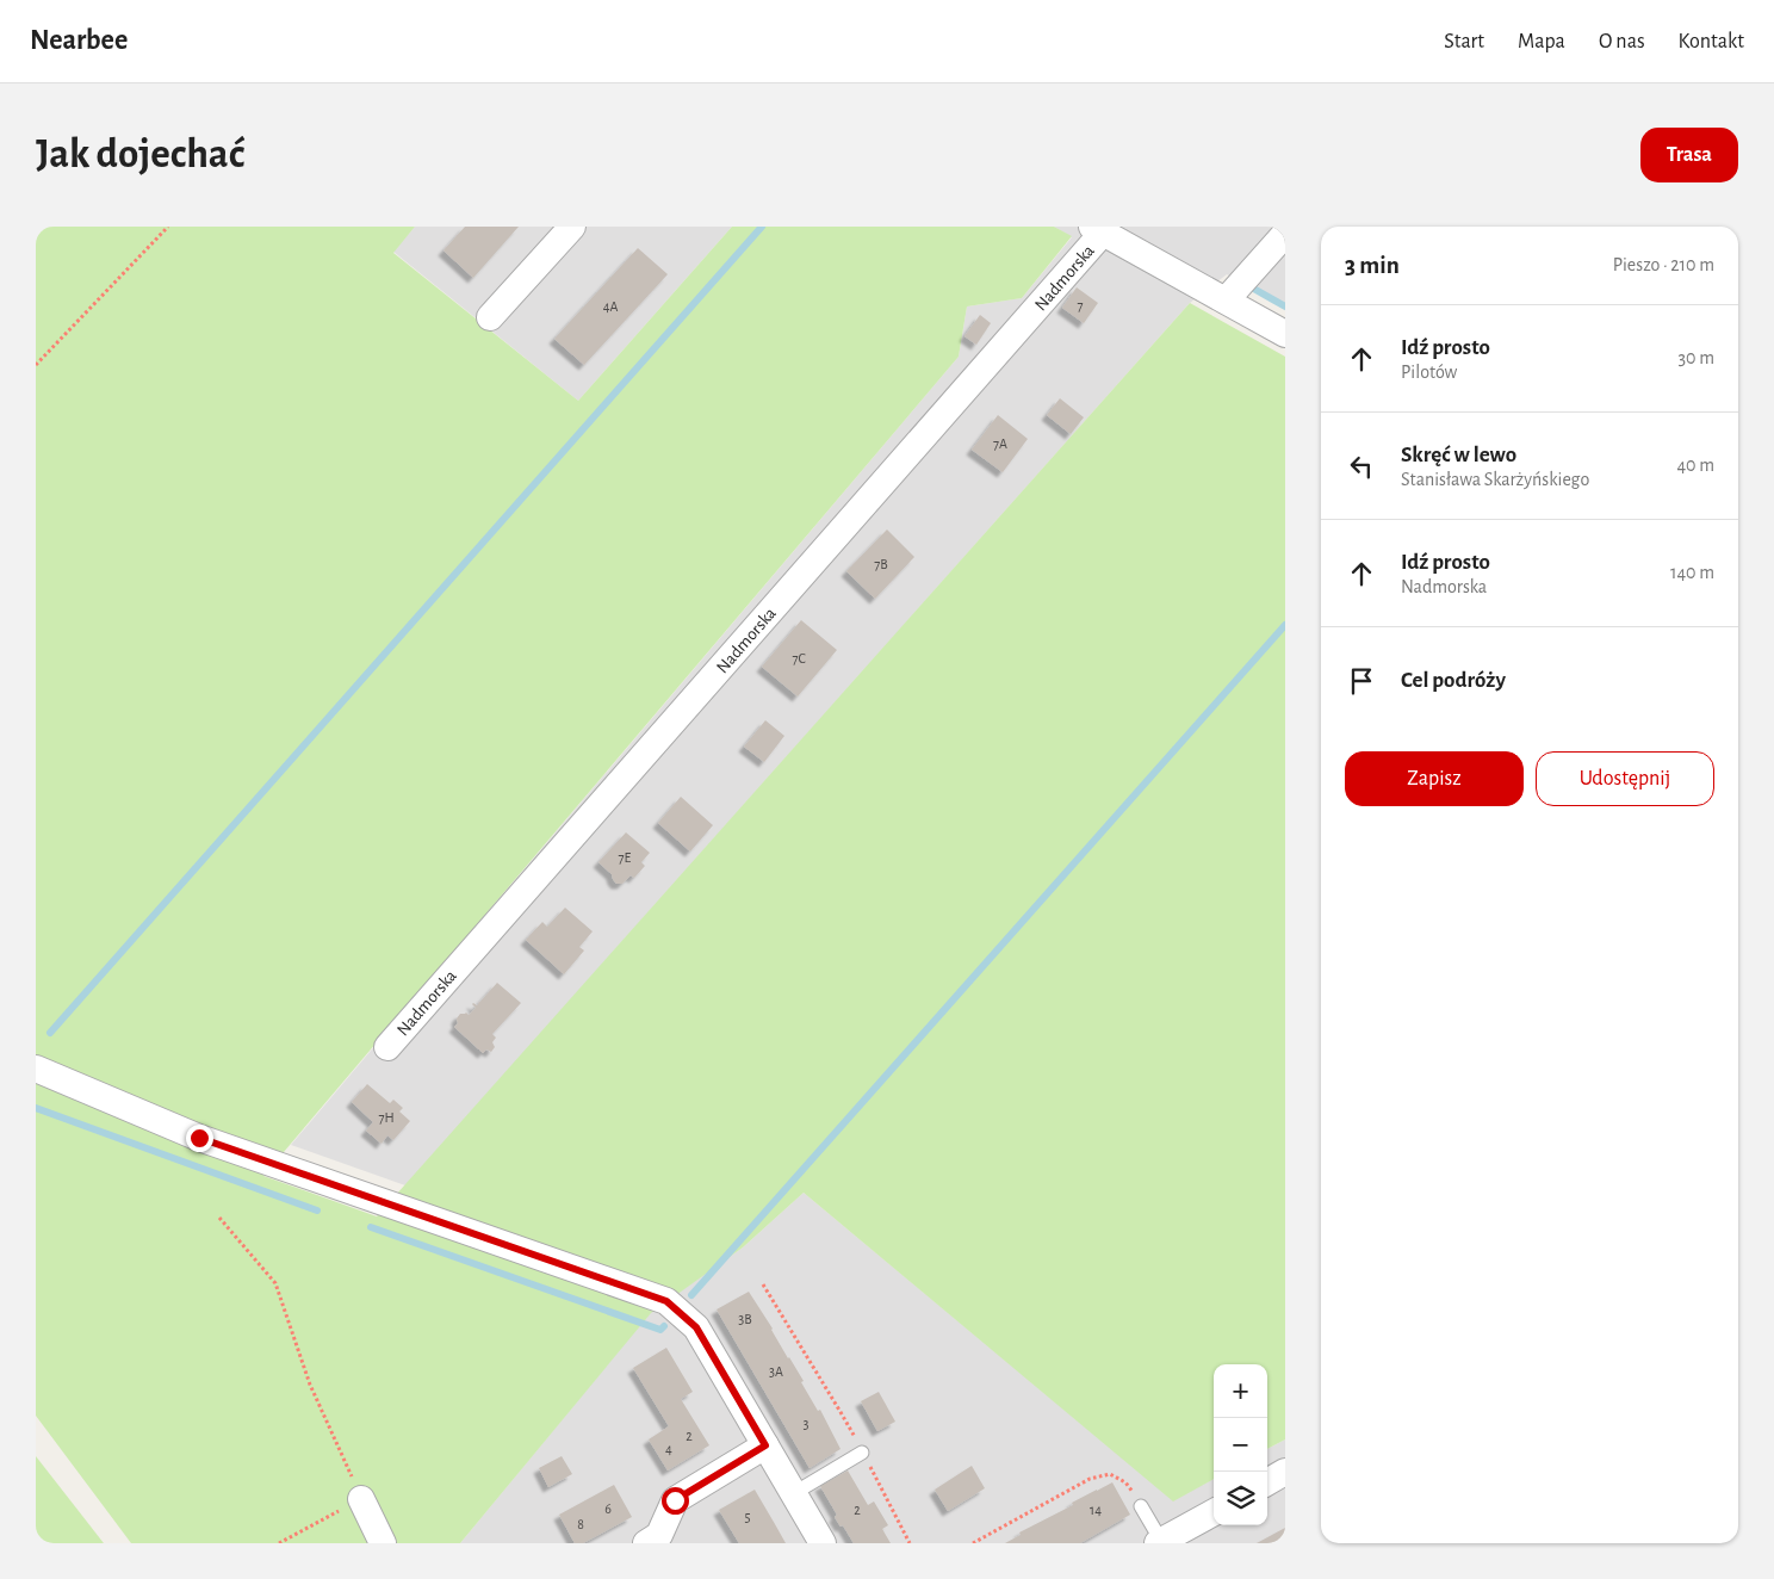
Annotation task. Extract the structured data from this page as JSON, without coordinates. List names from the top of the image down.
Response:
{
  "streets": {
    "street": ["Nadmorska"]
  },
  "house_numbers": [
    "7",
    "4A",
    "7A",
    "7B",
    "7C",
    "7E",
    "7H",
    "3B",
    "3A",
    "3",
    "2",
    "4",
    "6",
    "2",
    "14",
    "5",
    "8"
  ],
  "page": {
    "header": "Nearbee",
    "nav": [
      "Start",
      "Mapa",
      "O nas",
      "Kontakt"
    ],
    "buttons": [
      "Trasa",
      ["Zapisz", "Udostępnij"]
    ],
    "title": "Jak dojechać",
    "heading": ["3 min", "Pieszo · 210 m"],
    "list": [
      ["Idź prosto", "Pilotów", "30 m"],
      ["Skręć w lewo", "Stanisława Skarżyńskiego", "40 m"],
      ["Idź prosto", "Nadmorska", "140 m"],
      "Cel podróży"
    ],
    "map_buttons": ["+", "−"]
  }
}
